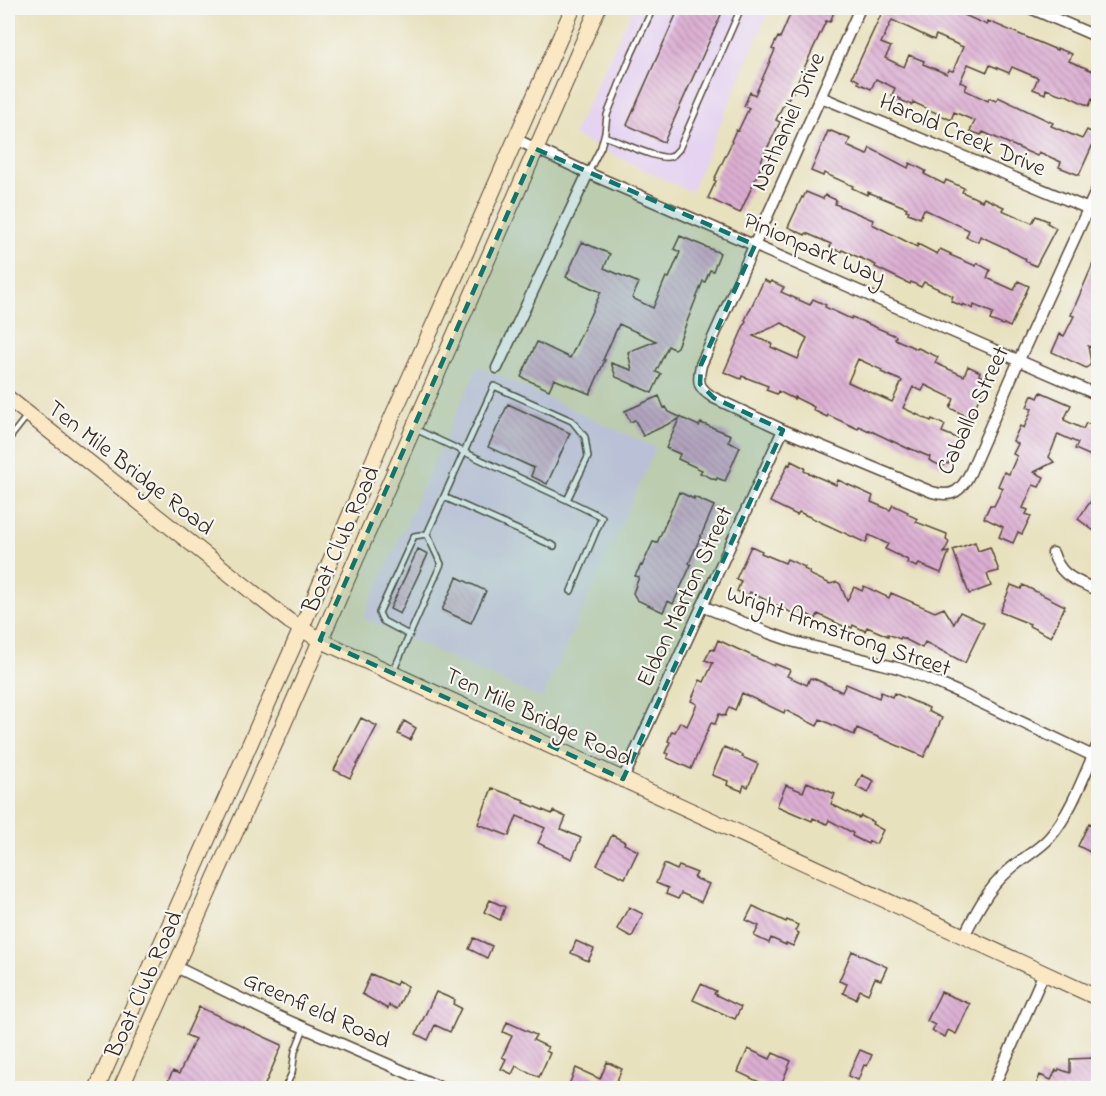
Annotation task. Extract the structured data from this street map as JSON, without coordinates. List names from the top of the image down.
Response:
{
  "streets": {
    "main road": ["Ten Mile Bridge Road", "Boat Club Road"],
    "street": [
      "Nathaniel Drive",
      "Harold Creek Drive",
      "Pinionpark Way",
      "Caballo Street",
      "Eldon Marton Street",
      "Wright Armstrong Street",
      "Greenfield Road"
    ]
  },
  "crossings": [
    ["Nathaniel Drive", "Harold Creek Drive"],
    ["Nathaniel Drive", "Pinionpark Way"],
    ["Nathaniel Drive", "Caballo Street"],
    ["Harold Creek Drive", "Caballo Street"],
    ["Pinionpark Way", "Caballo Street"],
    ["Pinionpark Way", "Boat Club Road"],
    ["Caballo Street", "Eldon Marton Street"],
    ["Ten Mile Bridge Road", "Boat Club Road"],
    ["Ten Mile Bridge Road", "Eldon Marton Street"],
    ["Boat Club Road", "Greenfield Road"],
    ["Eldon Marton Street", "Wright Armstrong Street"]
  ]
}
